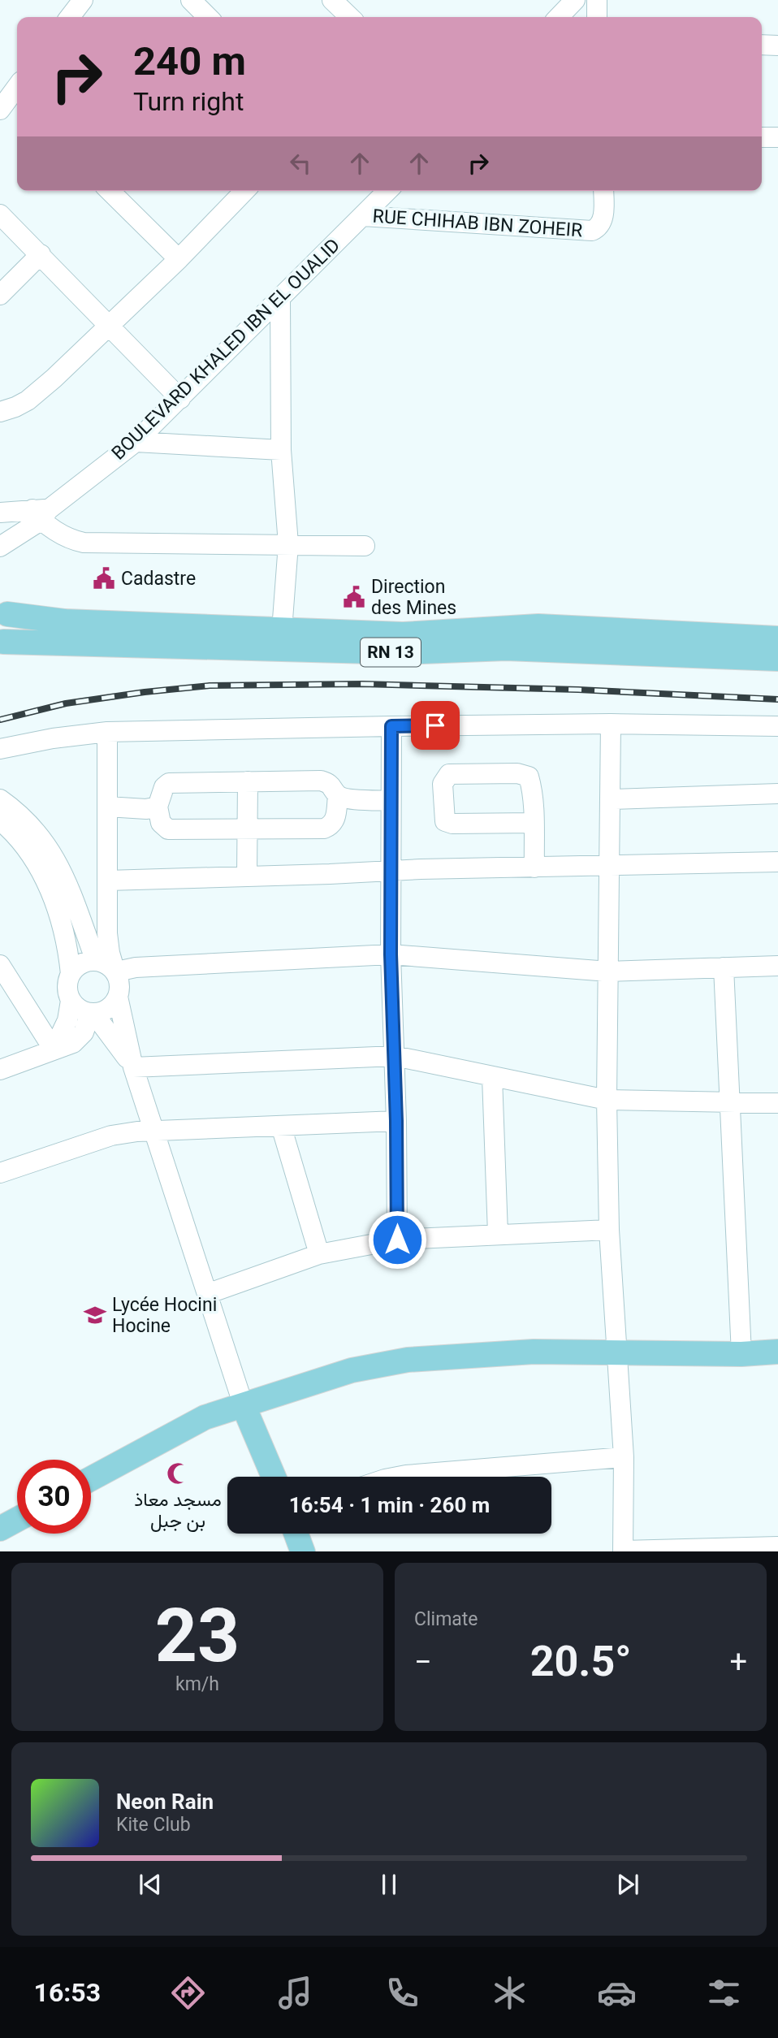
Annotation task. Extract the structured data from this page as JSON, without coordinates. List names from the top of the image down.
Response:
{
  "streets": {
    "main road": ["RN 13"],
    "street": ["RUE CHIHAB IBN ZOHEIR", "BOULEVARD KHALED IBN EL OUALID"]
  },
  "crossings": [
    ["RUE CHIHAB IBN ZOHEIR", "BOULEVARD KHALED IBN EL OUALID"]
  ],
  "places": {
    "public building": ["Cadastre", "Direction des Mines"],
    "school or university": ["Lycée Hocini Hocine"],
    "mosque": ["مسجد معاذ بن جبل"]
  },
  "page": {
    "turn": ["240 m", "Turn right"],
    "limit": "30",
    "trip": "16:54 · 1 min · 260 m",
    "tile": [
      ["23", "km/h"],
      "Climate"
    ],
    "heat": ["−", "20.5°", "+"],
    "song": ["Neon Rain", "Kite Club"],
    "tabs": "16:53"
  }
}
